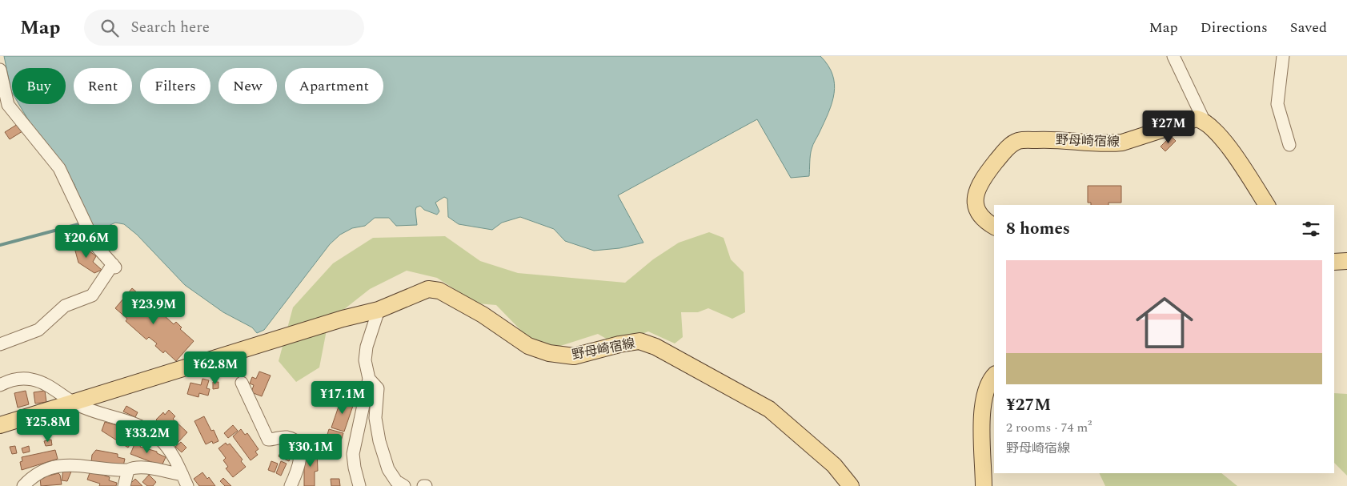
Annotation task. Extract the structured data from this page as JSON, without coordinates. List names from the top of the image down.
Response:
{
  "streets": {
    "main road": ["野母崎宿線"]
  },
  "page": {
    "header": "Map",
    "search": "Search here",
    "nav": ["Map", "Directions", "Saved"],
    "chip": [
      "Buy",
      "Rent",
      "Filters",
      "New",
      "Apartment"
    ],
    "price": [
      "¥27M",
      "¥20.6M",
      "¥23.9M",
      "¥62.8M",
      "¥17.1M",
      "¥25.8M",
      "¥33.2M",
      "¥30.1M"
    ],
    "heading": "8 homes",
    "list": [
      {
        "name": "¥27M",
        "note": "2 rooms · 74 m² · 野母崎宿線"
      }
    ]
  }
}
